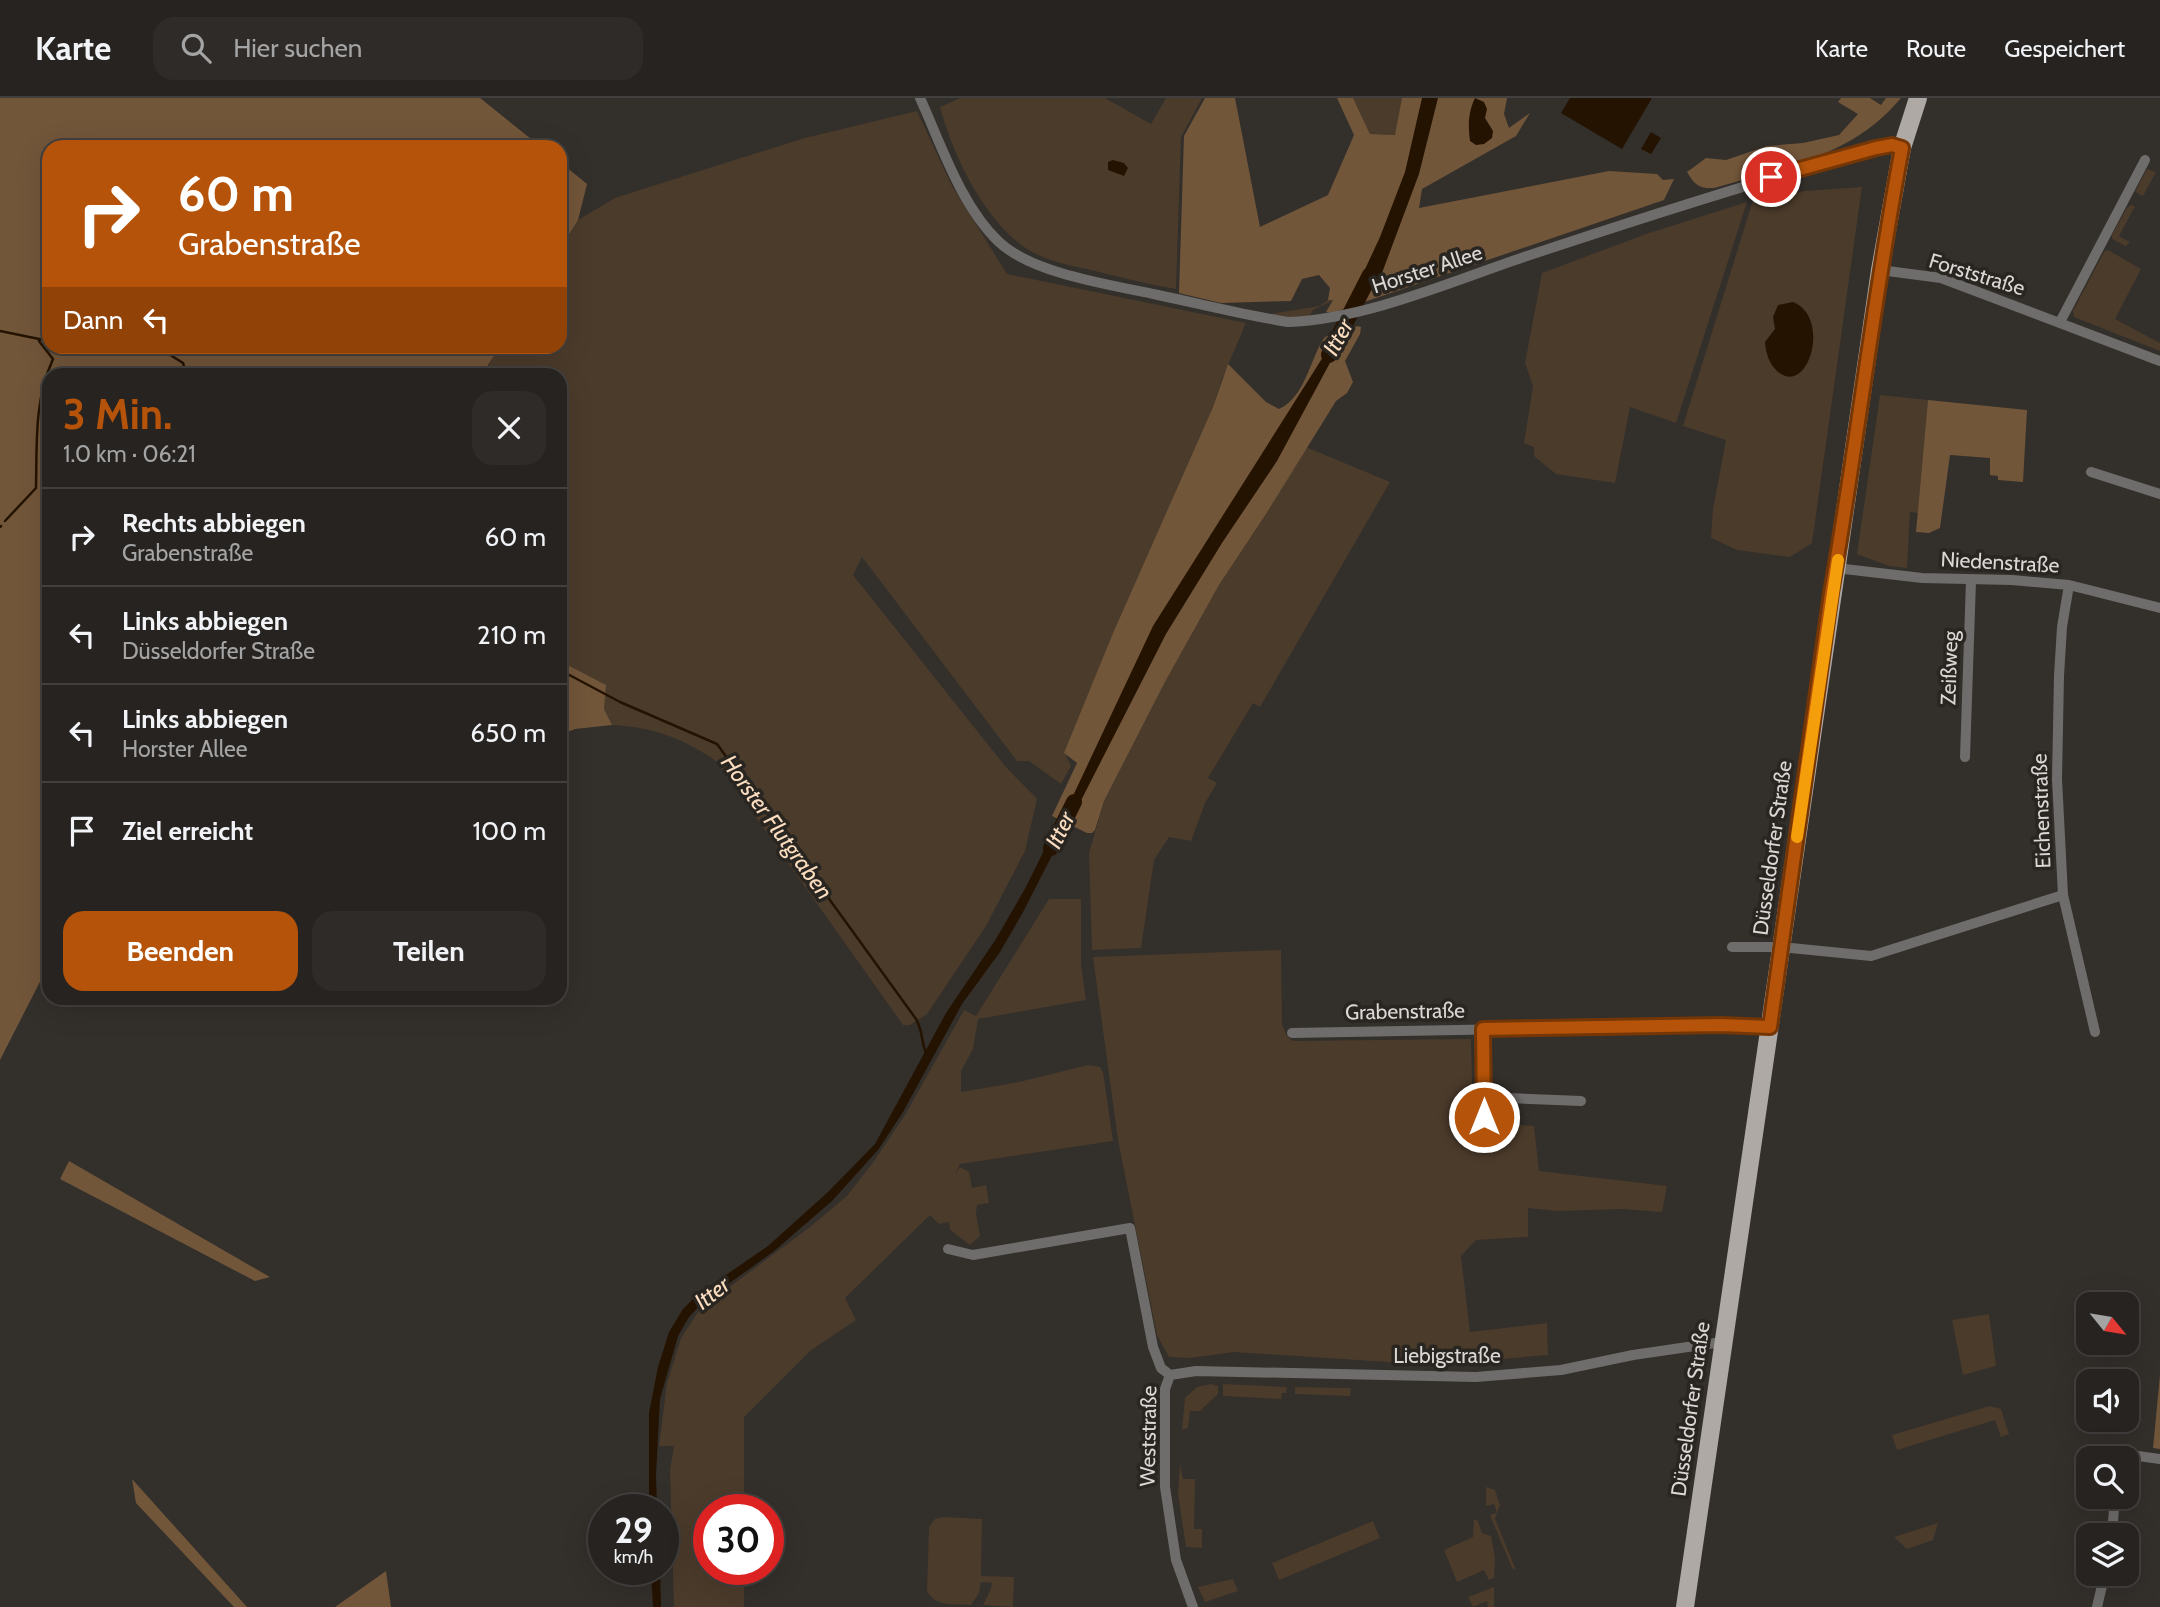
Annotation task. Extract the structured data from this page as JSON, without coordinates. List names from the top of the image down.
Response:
{
  "streets": {
    "main road": ["Düsseldorfer Straße"],
    "street": [
      "Horster Allee",
      "Forststraße",
      "Niedenstraße",
      "Zeißweg",
      "Eichenstraße",
      "Grabenstraße",
      "Liebigstraße",
      "Weststraße"
    ]
  },
  "crossings": [
    ["Horster Allee", "Düsseldorfer Straße"],
    ["Forststraße", "Düsseldorfer Straße"],
    ["Niedenstraße", "Zeißweg"],
    ["Niedenstraße", "Eichenstraße"],
    ["Niedenstraße", "Düsseldorfer Straße"],
    ["Düsseldorfer Straße", "Grabenstraße"],
    ["Düsseldorfer Straße", "Liebigstraße"],
    ["Liebigstraße", "Weststraße"]
  ],
  "water": ["Itter", "Horster Flutgraben"],
  "north": "bottom right",
  "page": {
    "header": "Karte",
    "search": "Hier suchen",
    "nav": ["Karte", "Route", "Gespeichert"],
    "turn": ["60 m", "Grabenstraße"],
    "then": "Dann",
    "heading": ["3 Min.", "1.0 km · 06:21"],
    "list": [
      {
        "name": "Rechts abbiegen",
        "note": "Grabenstraße",
        "value": "60 m"
      },
      {
        "name": "Links abbiegen",
        "note": "Düsseldorfer Straße",
        "value": "210 m"
      },
      {
        "name": "Links abbiegen",
        "note": "Horster Allee",
        "value": "650 m"
      },
      {
        "name": "Ziel erreicht",
        "value": "100 m"
      }
    ],
    "buttons": ["Beenden", "Teilen"],
    "speed": "29 km/h",
    "limit": "30"
  }
}
